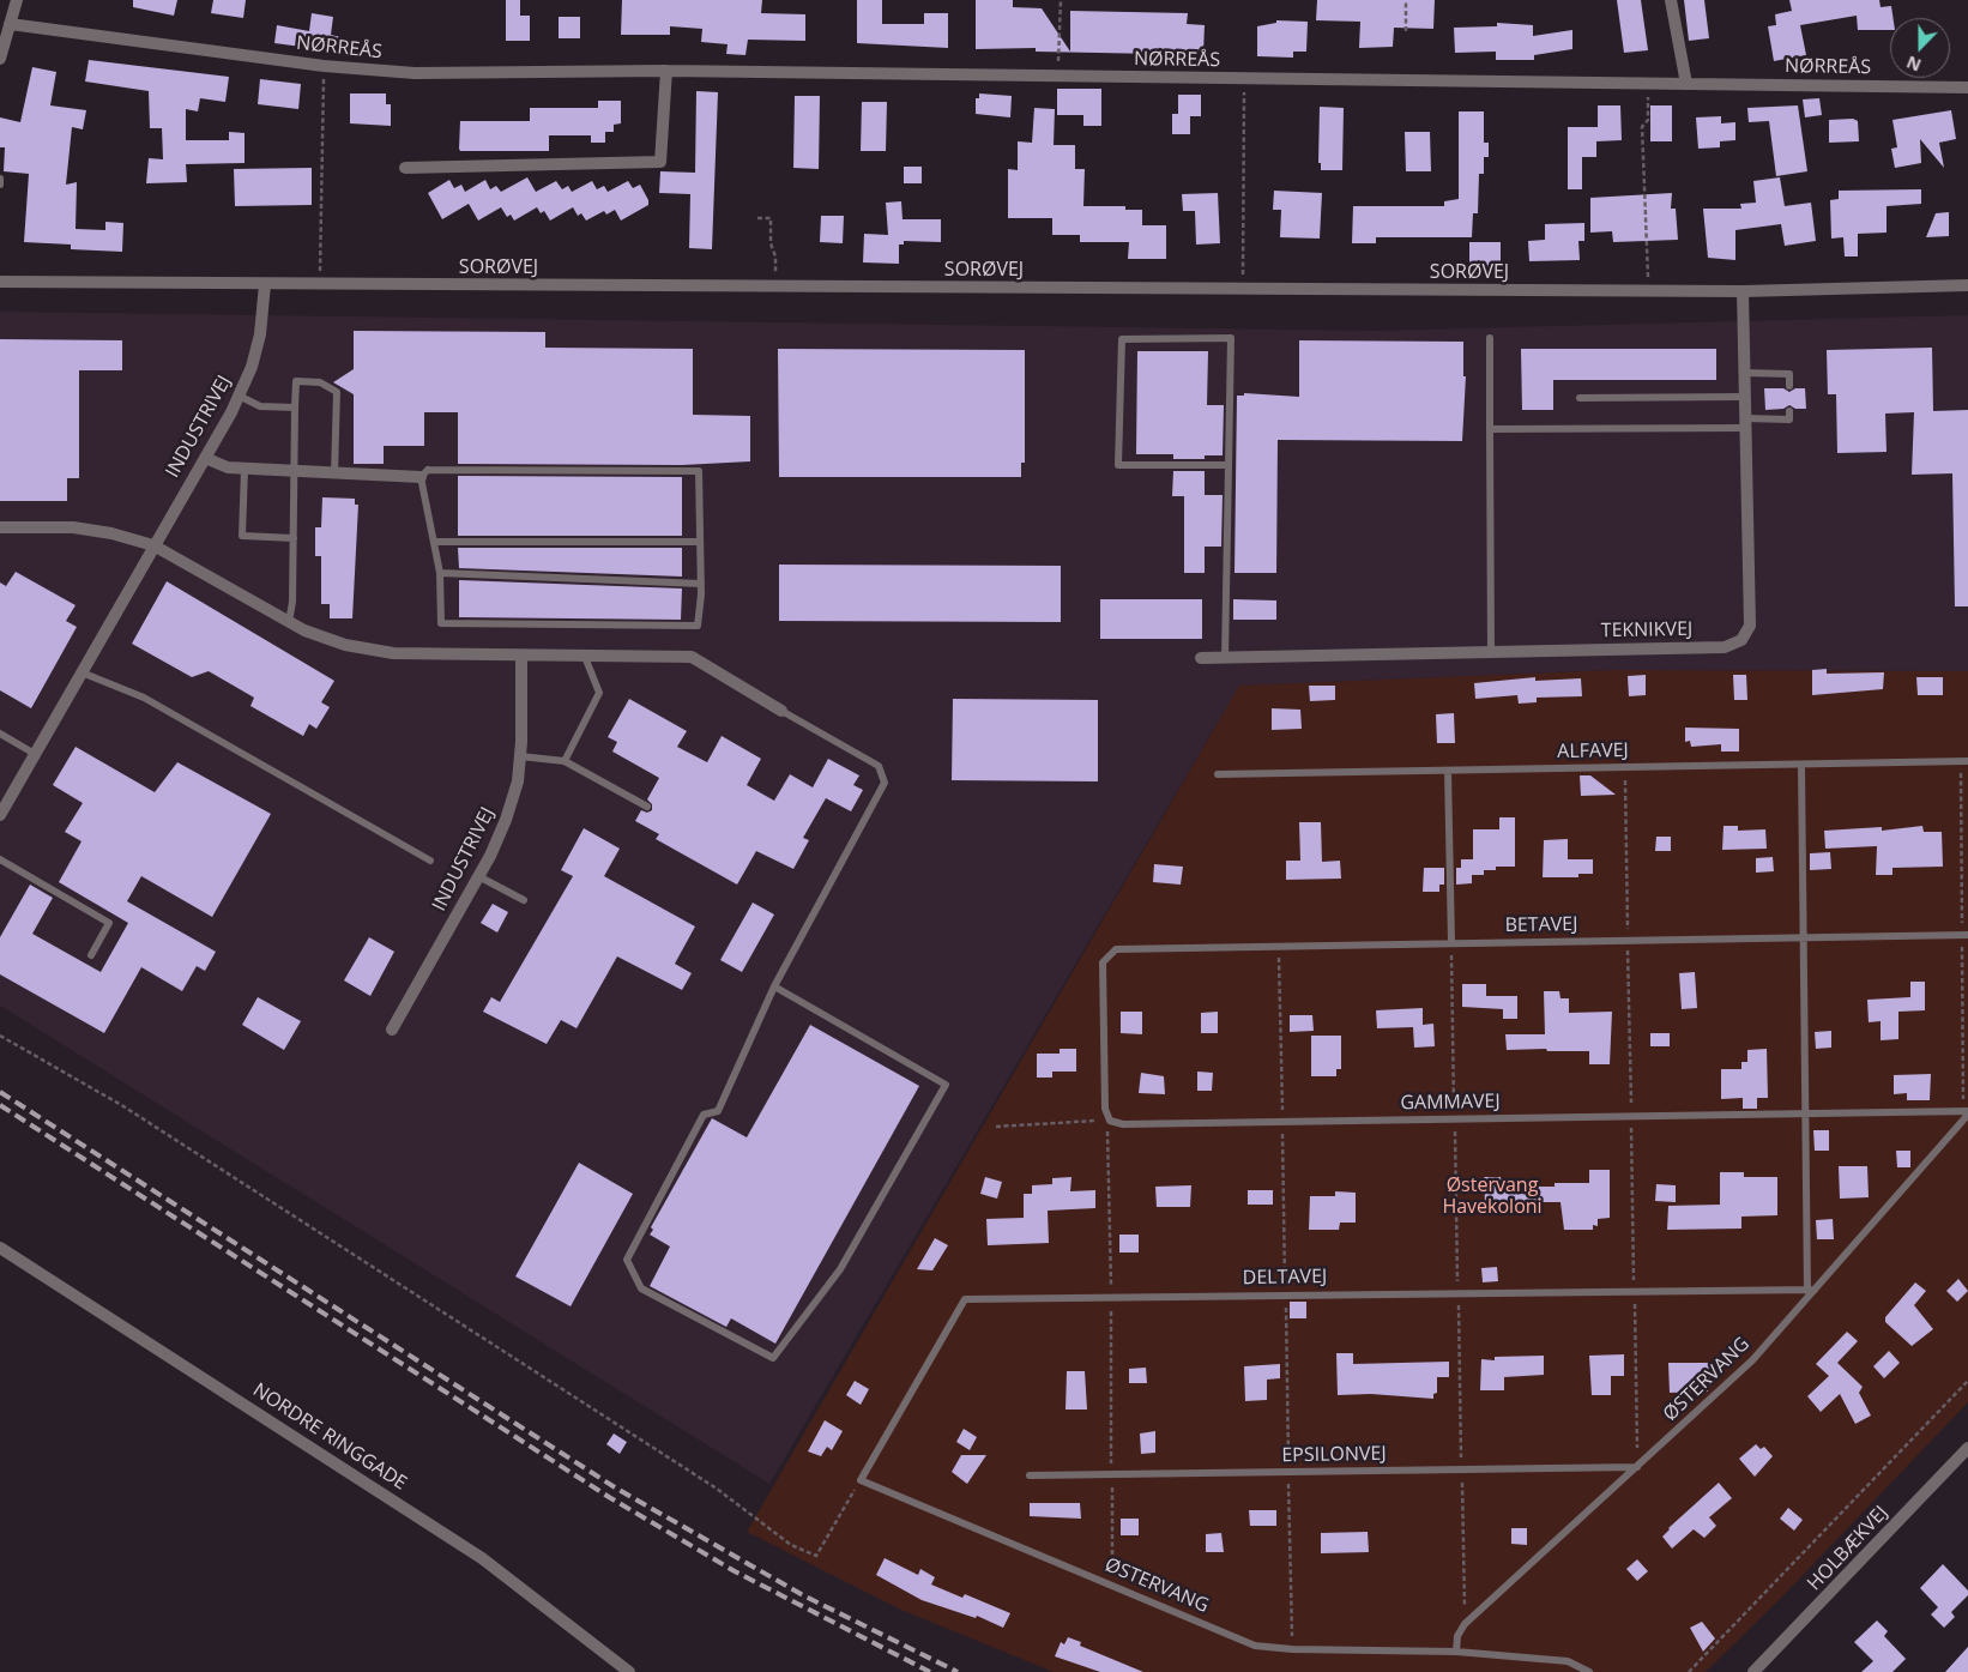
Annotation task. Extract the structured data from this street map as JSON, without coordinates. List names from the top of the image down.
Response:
{
  "streets": {
    "street": [
      "NØRREÅS",
      "SORØVEJ",
      "INDUSTRIVEJ",
      "TEKNIKVEJ",
      "NORDRE RINGGADE",
      "HOLBÆKVEJ"
    ],
    "lane": [
      "ALFAVEJ",
      "BETAVEJ",
      "GAMMAVEJ",
      "DELTAVEJ",
      "ØSTERVANG",
      "EPSILONVEJ"
    ]
  },
  "crossings": [
    ["SORØVEJ", "INDUSTRIVEJ"],
    ["SORØVEJ", "TEKNIKVEJ"],
    ["BETAVEJ", "GAMMAVEJ"],
    ["GAMMAVEJ", "ØSTERVANG"],
    ["DELTAVEJ", "ØSTERVANG"],
    ["ØSTERVANG", "EPSILONVEJ"]
  ],
  "parks": ["Østervang Havekoloni"],
  "north": "bottom"
}
